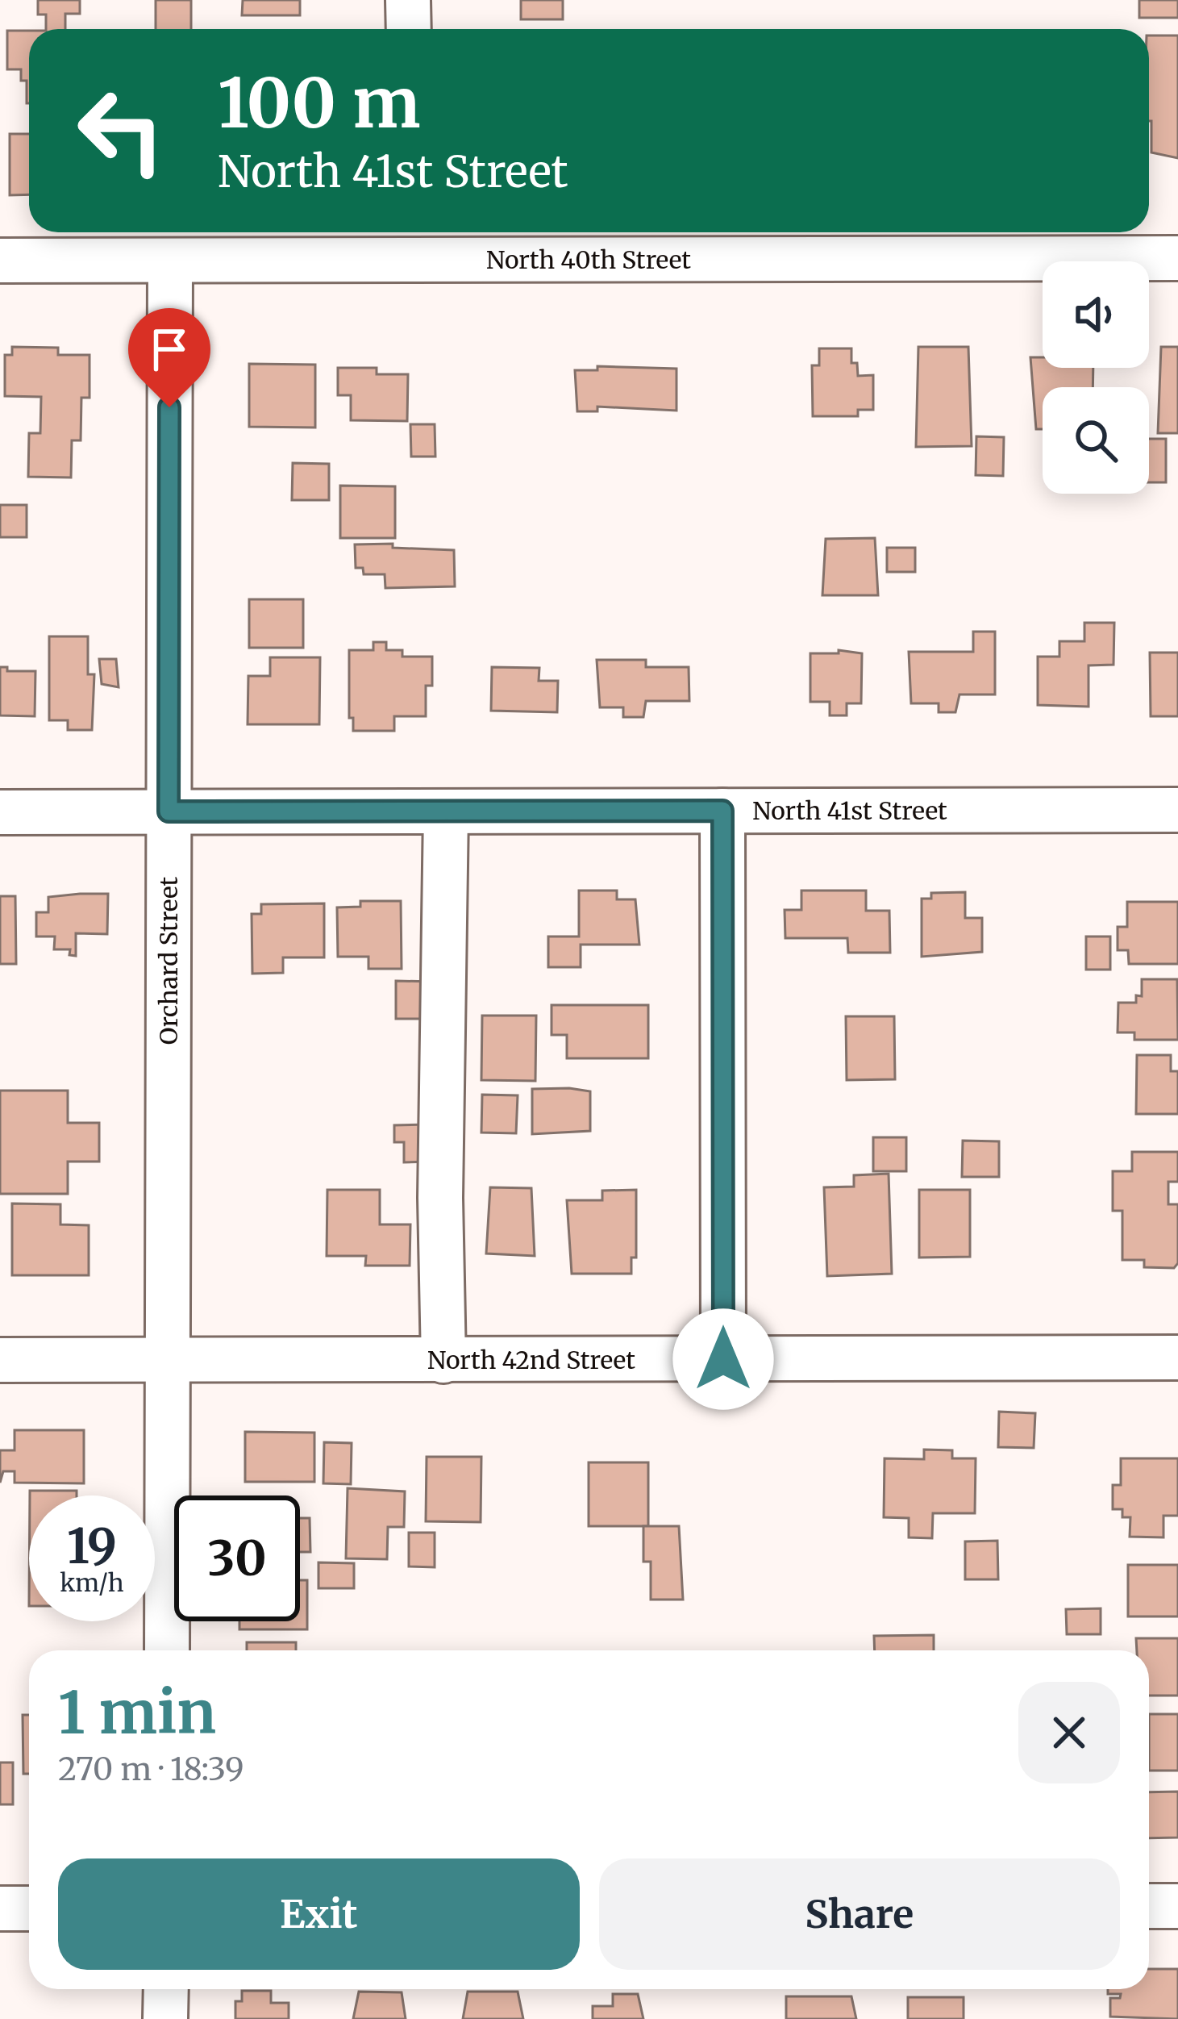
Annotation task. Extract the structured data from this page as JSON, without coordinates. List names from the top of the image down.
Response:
{
  "streets": {
    "street": [
      "North 40th Street",
      "North 41st Street",
      "Orchard Street",
      "North 42nd Street"
    ]
  },
  "crossings": [
    ["North 40th Street", "Orchard Street"],
    ["North 41st Street", "Orchard Street"],
    ["Orchard Street", "North 42nd Street"]
  ],
  "page": {
    "turn": ["100 m", "North 41st Street"],
    "speed": "19 km/h",
    "limit": "30",
    "heading": ["1 min", "270 m · 18:39"],
    "buttons": ["Exit", "Share"]
  }
}
